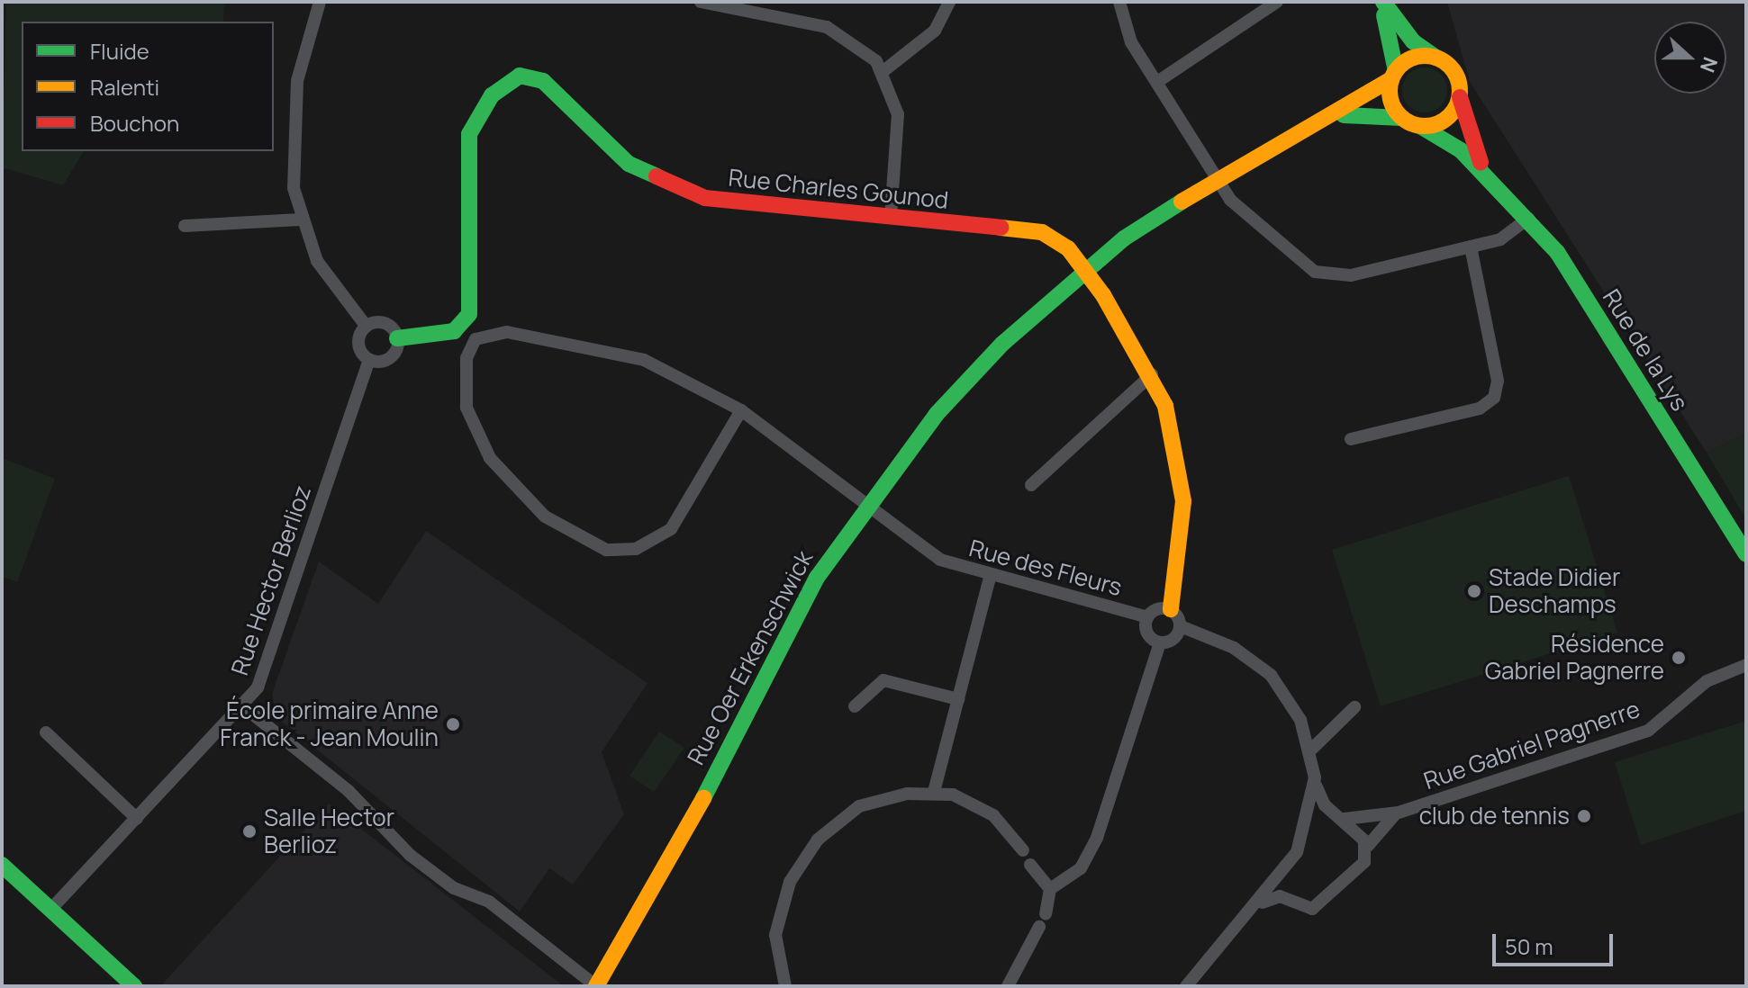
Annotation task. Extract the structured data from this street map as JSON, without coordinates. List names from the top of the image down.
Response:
{
  "streets": {
    "street": [
      "Rue Charles Gounod",
      "Rue de la Lys",
      "Rue des Fleurs",
      "Rue Hector Berlioz",
      "Rue Oer Erkenschwick",
      "Rue Gabriel Pagnerre"
    ]
  },
  "crossings": [
    ["Rue Charles Gounod", "Rue des Fleurs"],
    ["Rue Charles Gounod", "Rue Hector Berlioz"],
    ["Rue Charles Gounod", "Rue Oer Erkenschwick"],
    ["Rue de la Lys", "Rue Oer Erkenschwick"],
    ["Rue des Fleurs", "Rue Oer Erkenschwick"]
  ],
  "places": [
    "Stade Didier Deschamps",
    "Résidence Gabriel Pagnerre",
    "École primaire Anne Franck - Jean Moulin",
    "club de tennis",
    "Salle Hector Berlioz"
  ],
  "legend": ["Fluide", "Ralenti", "Bouchon"],
  "scale_bar": "50 m",
  "north": "right"
}
